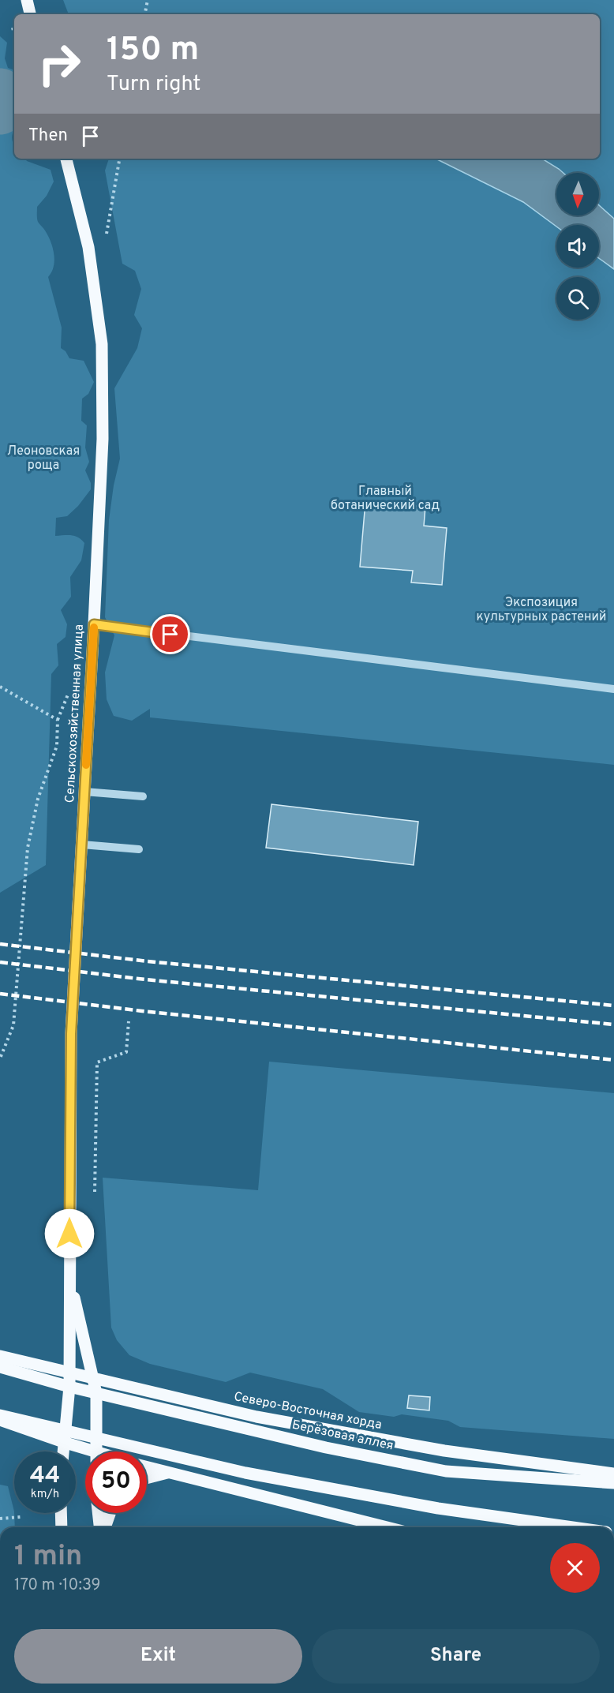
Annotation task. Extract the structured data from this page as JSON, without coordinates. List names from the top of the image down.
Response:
{
  "streets": {
    "main road": ["Сельскохозяйственная улица", "Северо-Восточная хорда", "Берёзовая аллея"]
  },
  "crossings": [
    ["Сельскохозяйственная улица", "Берёзовая аллея"]
  ],
  "parks": ["Леоновская роща", "Главный ботанический сад", "Экспозиция культурных растений"],
  "north": "bottom",
  "page": {
    "turn": ["150 m", "Turn right"],
    "then": "Then",
    "speed": "44 km/h",
    "limit": "50",
    "heading": ["1 min", "170 m · 10:39"],
    "buttons": ["Exit", "Share"]
  }
}
